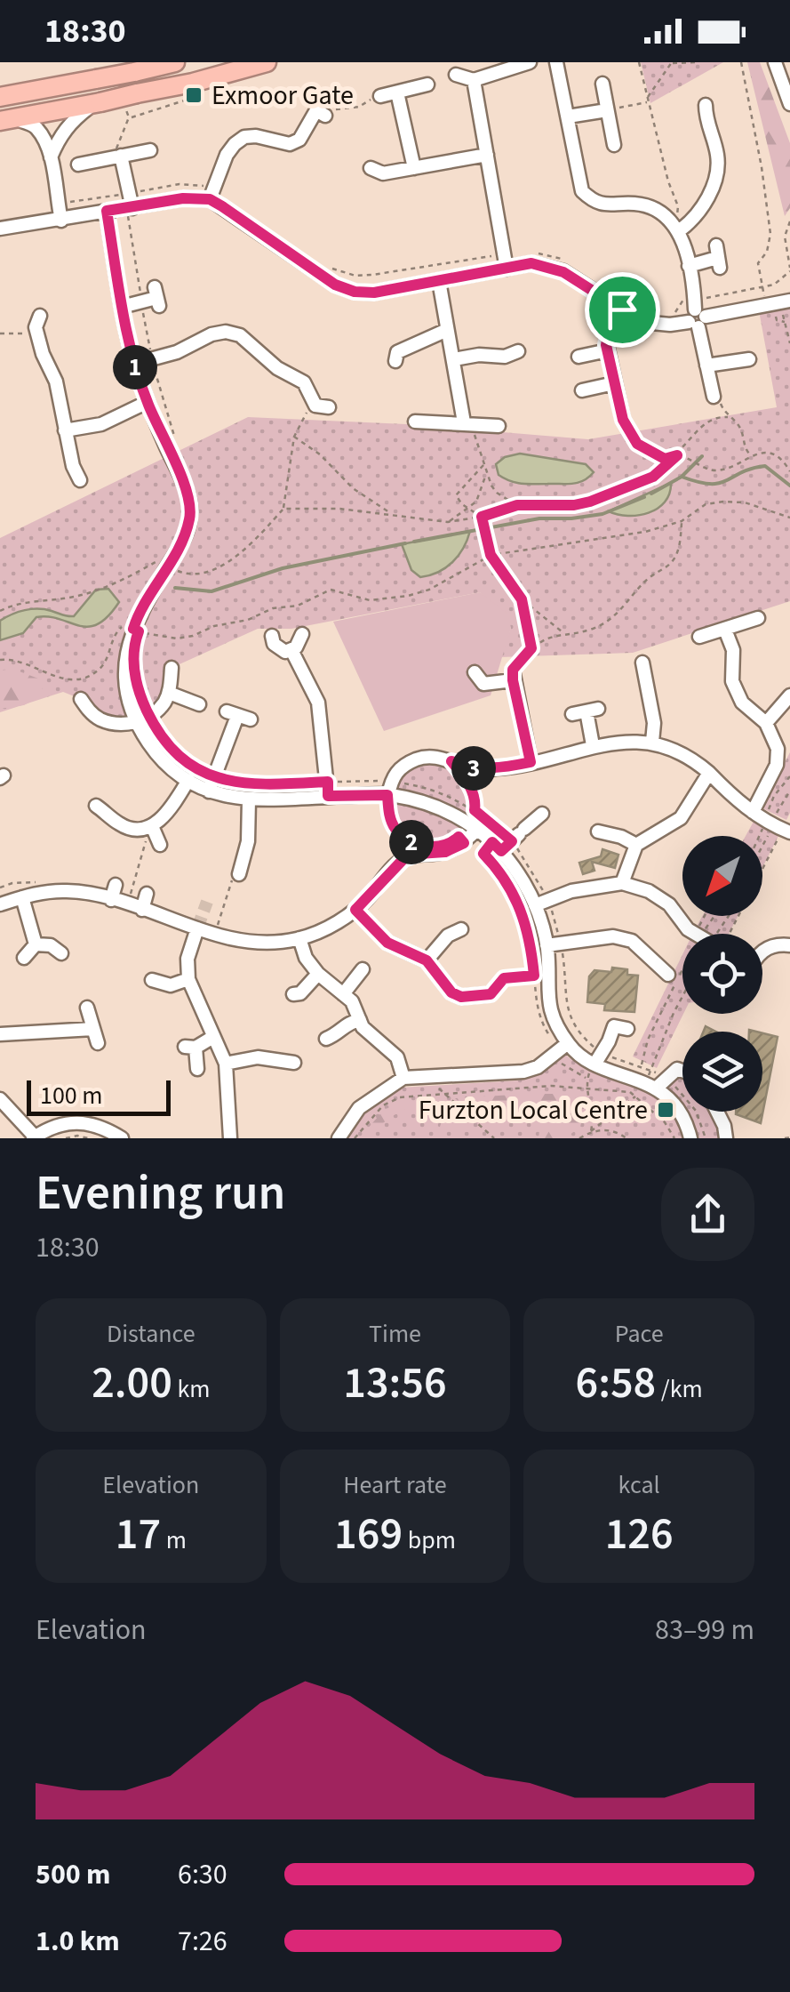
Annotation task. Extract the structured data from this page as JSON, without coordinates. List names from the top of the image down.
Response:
{
  "places": {
    "transit": ["Exmoor Gate", "Furzton Local Centre"]
  },
  "scale_bar": "100 m",
  "north": "bottom left",
  "page": {
    "status": "18:30",
    "pins": ["1", "3", "2"],
    "scale": "100 m",
    "heading": ["Evening run", "18:30"],
    "stats": [
      ["Distance", "2.00 km"],
      ["Time", "13:56"],
      ["Pace", "6:58 /km"],
      ["Elevation", "17 m"],
      ["Heart rate", "169 bpm"],
      ["kcal", "126"]
    ],
    "chart": ["Elevation", "83–99 m"],
    "list": [
      {
        "name": "500 m",
        "note": "6:30"
      },
      {
        "name": "1.0 km",
        "note": "7:26"
      }
    ]
  }
}
